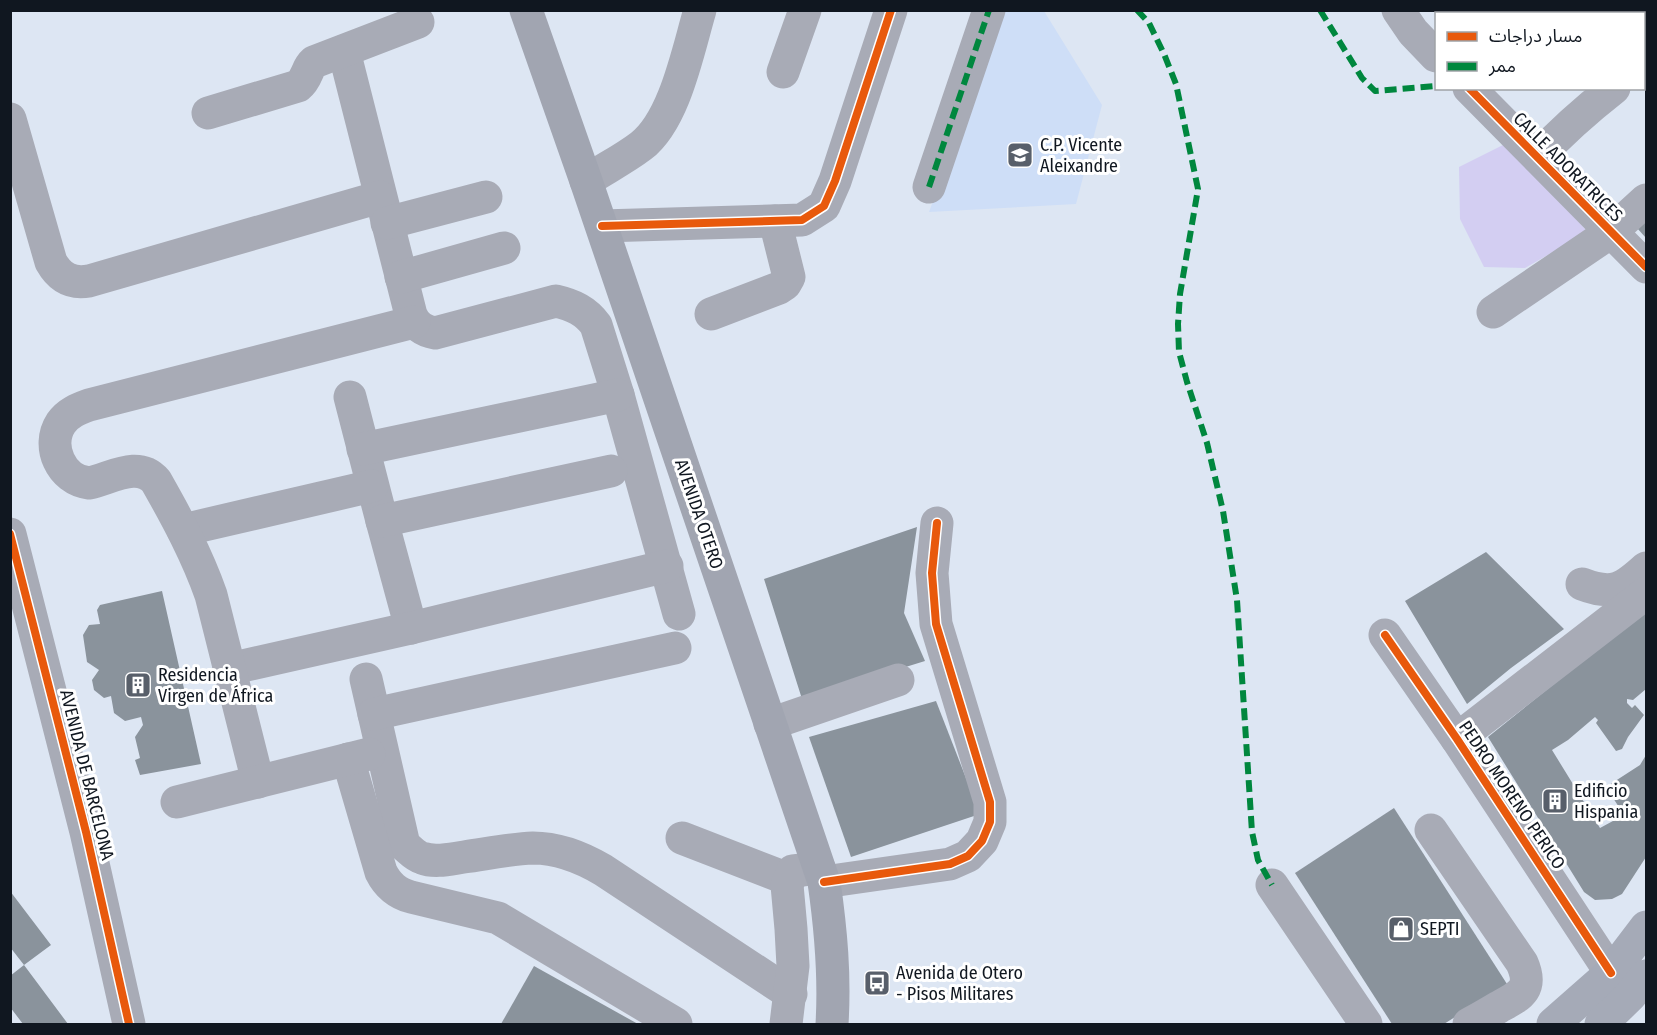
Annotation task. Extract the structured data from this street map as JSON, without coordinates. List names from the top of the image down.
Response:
{
  "streets": {
    "main road": ["AVENIDA OTERO"],
    "street": ["CALLE ADORATRICES", "AVENIDA DE BARCELONA", "PEDRO MORENO PERICO"]
  },
  "places": {
    "school or university": ["C.P. Vicente Aleixandre"],
    "building": ["Residencia Virgen de África", "Edificio Hispania"],
    "shop": ["SEPTI"],
    "bus stop": ["Avenida de Otero - Pisos Militares"]
  },
  "legend": ["مسار دراجات", "ممر"]
}
